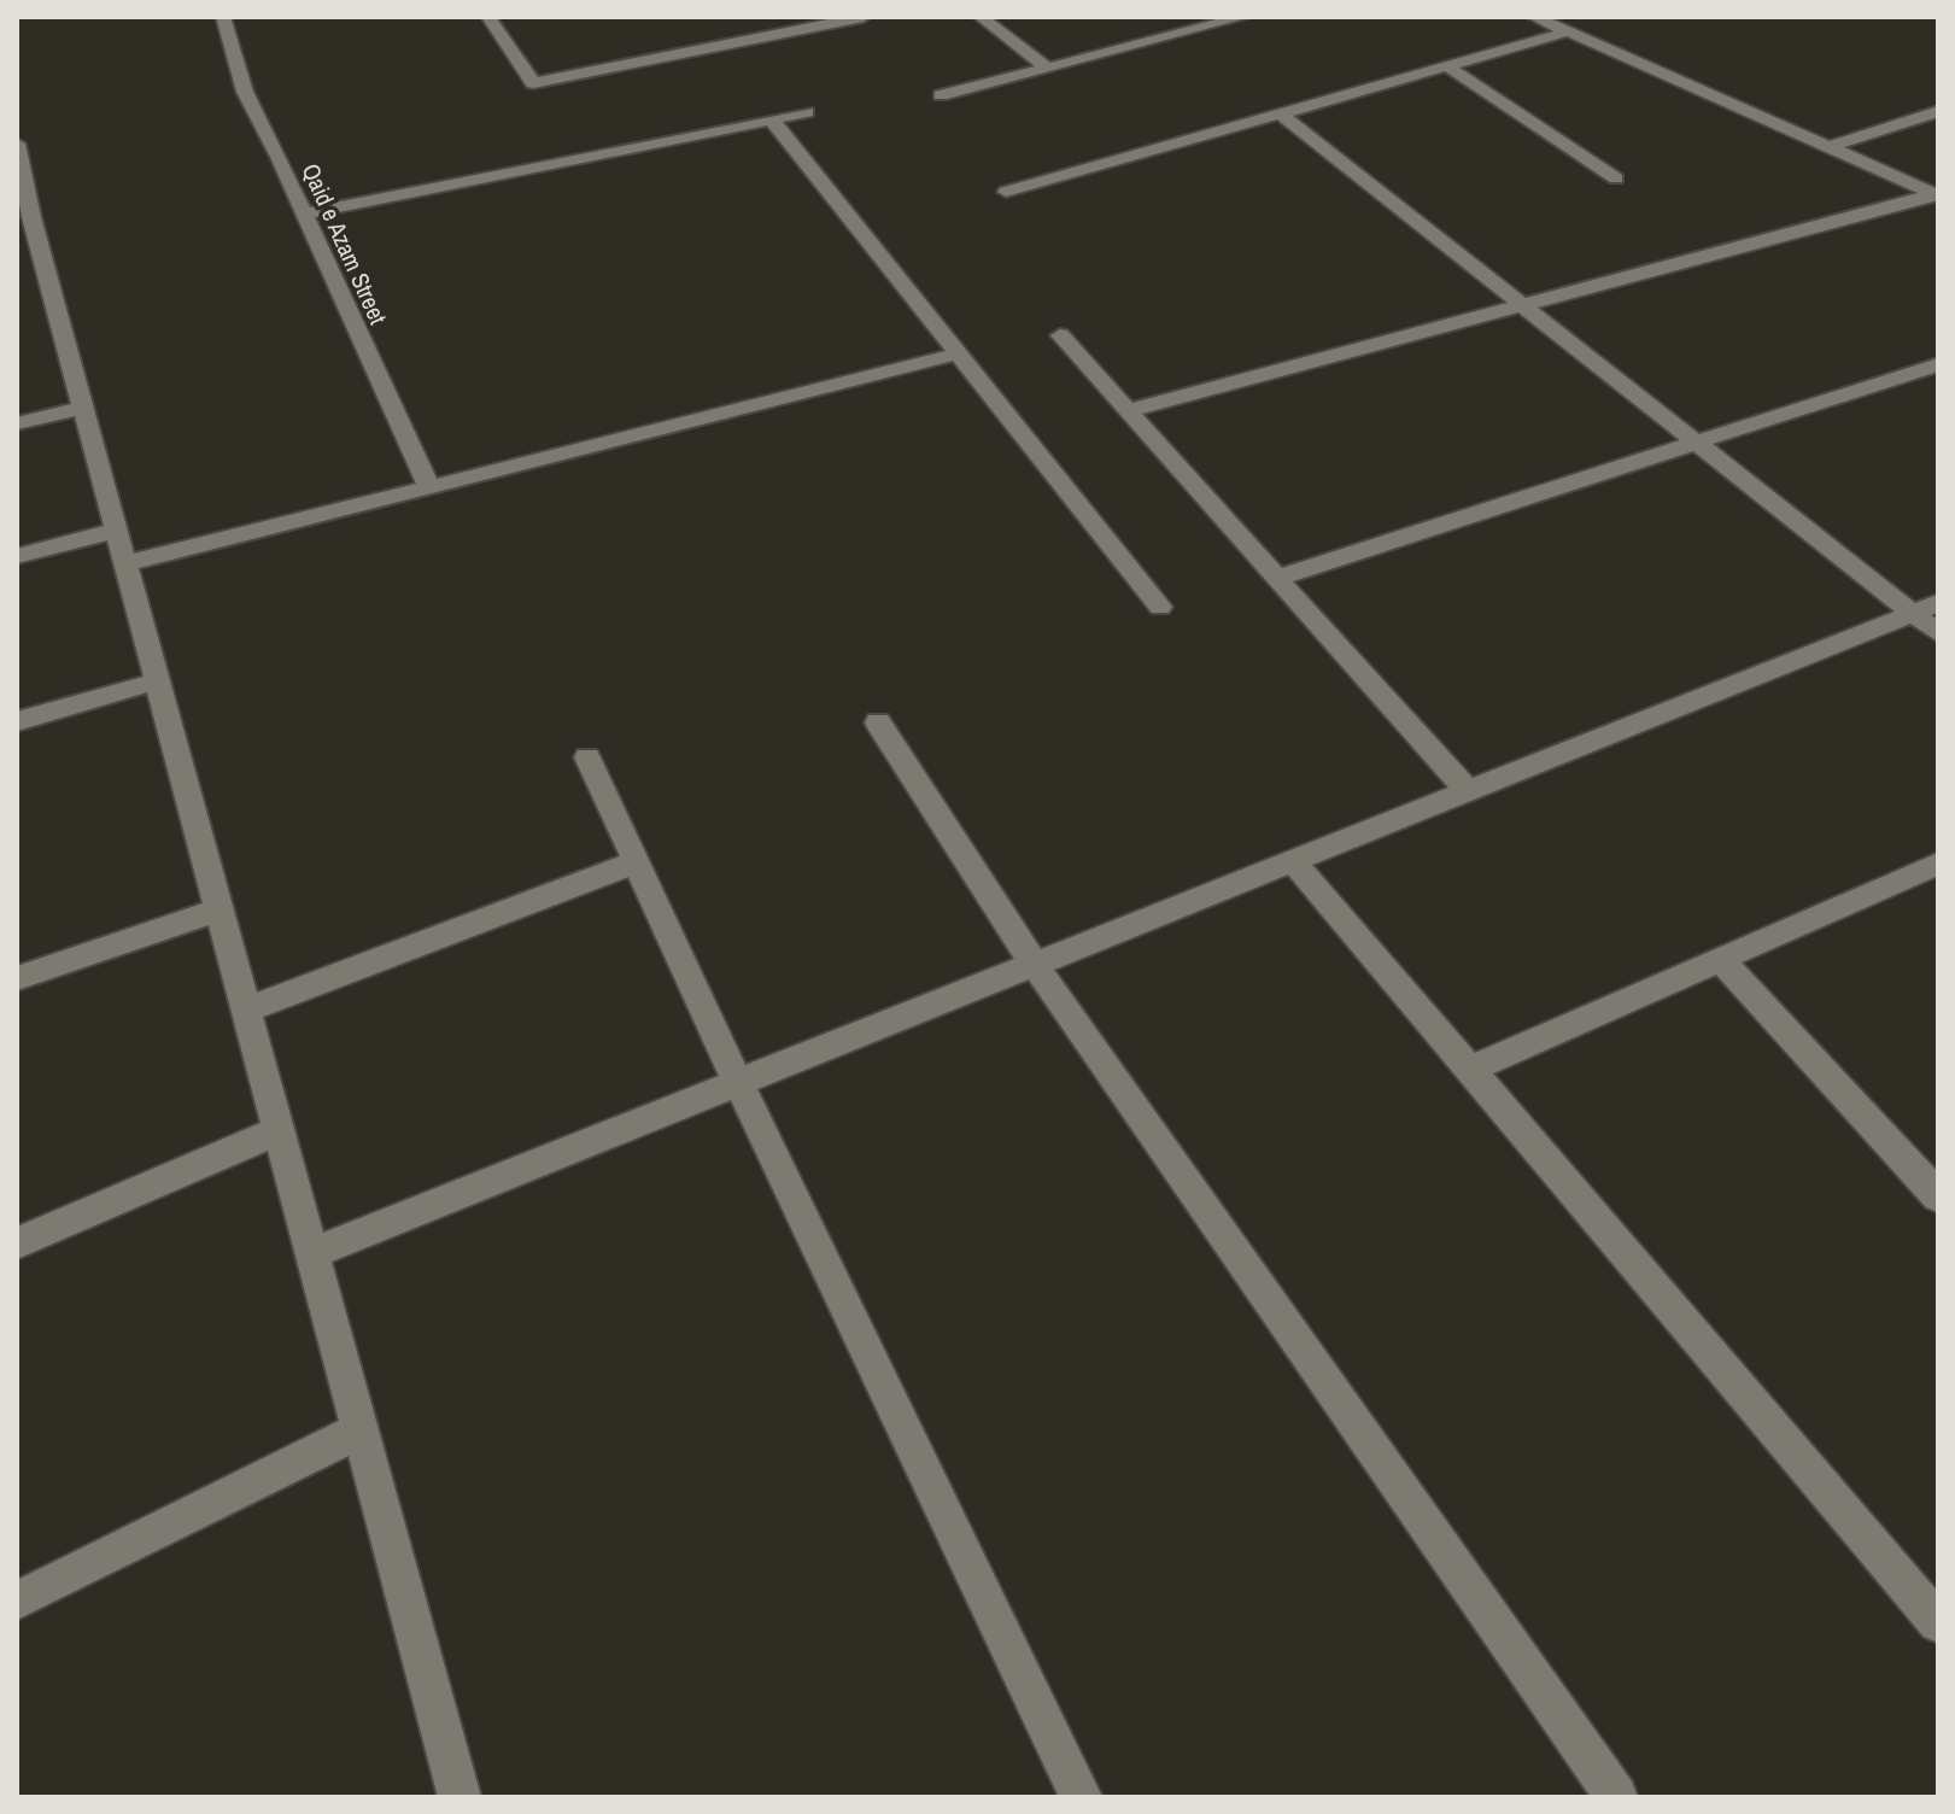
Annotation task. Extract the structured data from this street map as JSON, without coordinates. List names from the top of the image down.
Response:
{
  "streets": {
    "street": ["Qaid e Azam Street"]
  }
}
